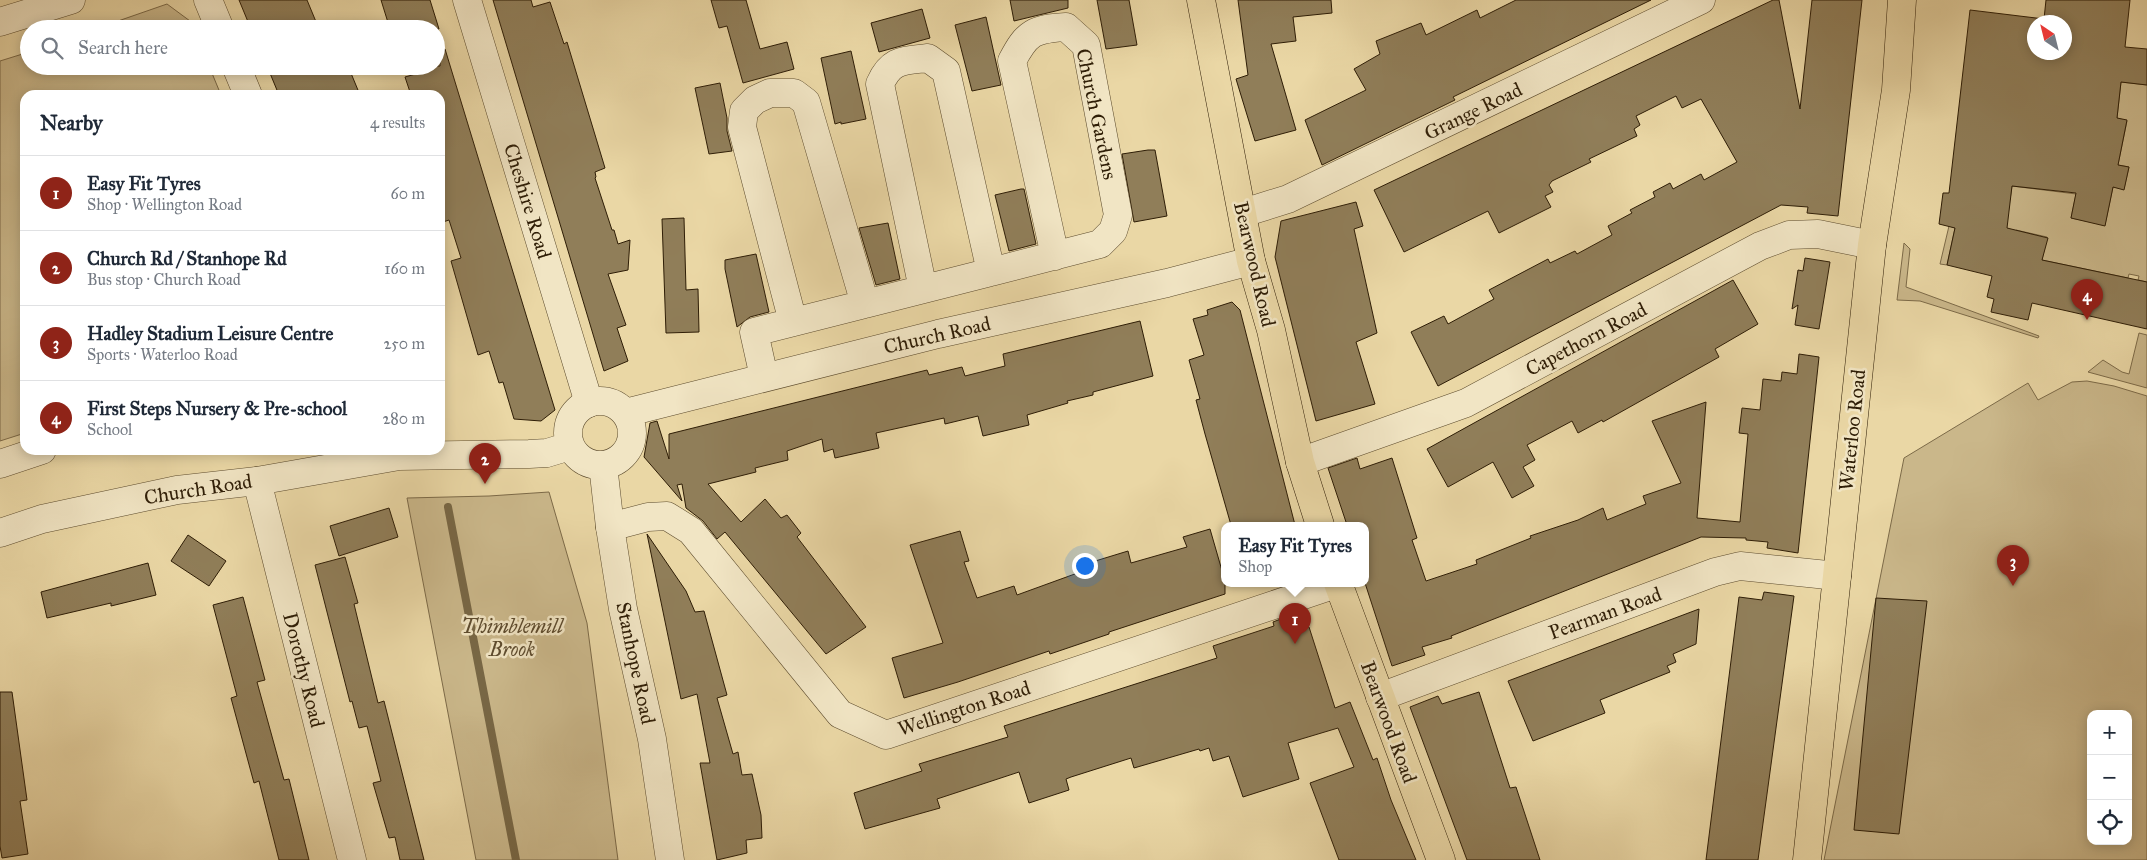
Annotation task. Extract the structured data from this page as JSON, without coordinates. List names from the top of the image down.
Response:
{
  "streets": {
    "main road": ["Bearwood Road", "Waterloo Road"],
    "street": [
      "Grange Road",
      "Church Gardens",
      "Cheshire Road",
      "Church Road",
      "Capethorn Road",
      "Pearman Road",
      "Stanhope Road",
      "Dorothy Road",
      "Wellington Road"
    ]
  },
  "crossings": [
    ["Grange Road", "Bearwood Road"],
    ["Church Gardens", "Church Road"],
    ["Cheshire Road", "Church Road"],
    ["Cheshire Road", "Stanhope Road"],
    ["Bearwood Road", "Church Road"],
    ["Bearwood Road", "Capethorn Road"],
    ["Bearwood Road", "Pearman Road"],
    ["Church Road", "Stanhope Road"],
    ["Church Road", "Dorothy Road"],
    ["Capethorn Road", "Waterloo Road"],
    ["Waterloo Road", "Pearman Road"],
    ["Stanhope Road", "Wellington Road"]
  ],
  "parks": ["Thimblemill Brook"],
  "north": "top left",
  "page": {
    "search": "Search here",
    "heading": ["Nearby", "4 results"],
    "list": [
      {
        "mark": "1",
        "name": "Easy Fit Tyres",
        "note": "Shop · Wellington Road",
        "value": "60 m"
      },
      {
        "mark": "2",
        "name": "Church Rd / Stanhope Rd",
        "note": "Bus stop · Church Road",
        "value": "160 m"
      },
      {
        "mark": "3",
        "name": "Hadley Stadium Leisure Centre",
        "note": "Sports · Waterloo Road",
        "value": "250 m"
      },
      {
        "mark": "4",
        "name": "First Steps Nursery & Pre-school",
        "note": "School",
        "value": "280 m"
      }
    ],
    "pins": [
      "4",
      "2",
      "3",
      "1"
    ],
    "popup": ["Easy Fit Tyres", "Shop"],
    "map_buttons": ["+", "−"]
  }
}
